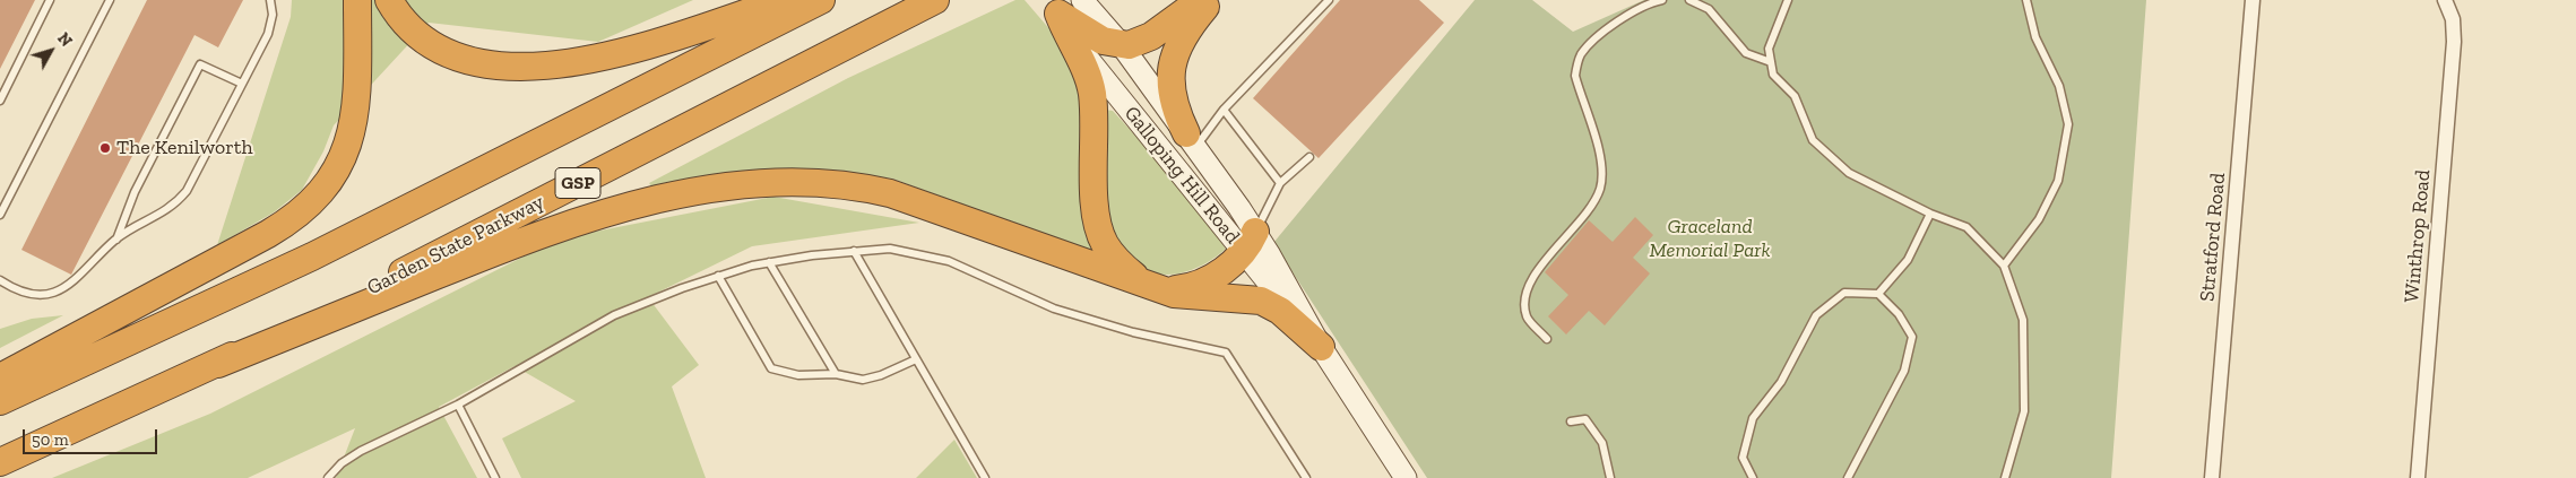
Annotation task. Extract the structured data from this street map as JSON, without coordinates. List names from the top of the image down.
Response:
{
  "streets": {
    "highway": ["GSP", "Garden State Parkway"],
    "main road": ["Galloping Hill Road"],
    "street": ["Winthrop Road", "Stratford Road"]
  },
  "parks": ["Graceland Memorial Park"],
  "places": ["The Kenilworth"],
  "scale_bar": "50 m",
  "north": "top right"
}
